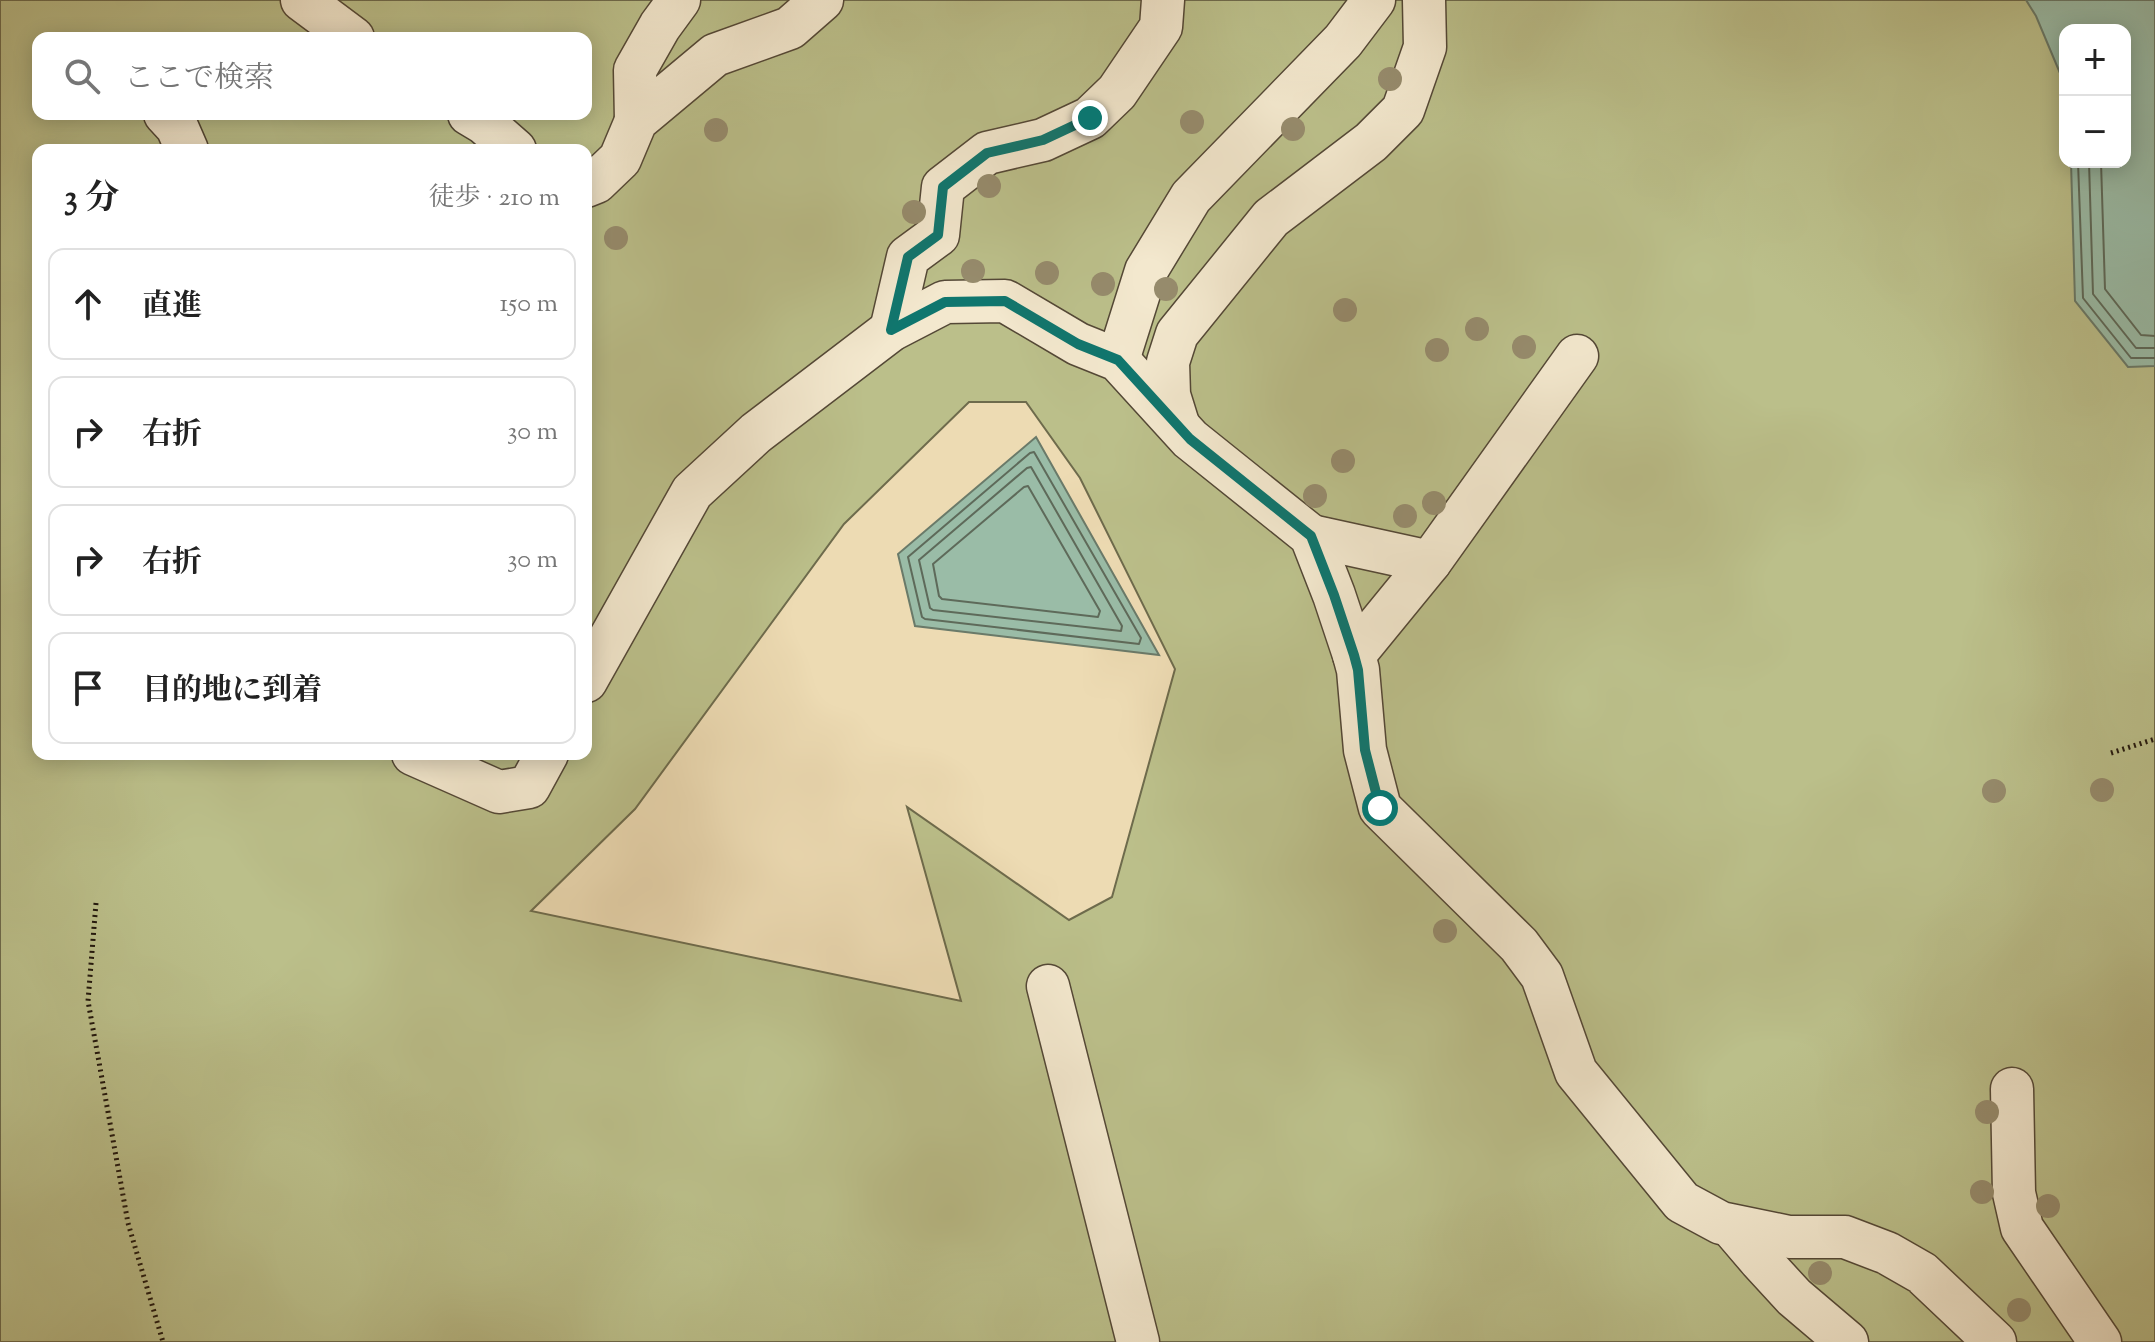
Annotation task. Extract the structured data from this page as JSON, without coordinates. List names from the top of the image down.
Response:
{
  "page": {
    "map_buttons": ["+", "−"],
    "search": "ここで検索",
    "heading": ["3 分", "徒歩 · 210 m"],
    "list": [
      ["直進", "150 m"],
      ["右折", "30 m"],
      ["右折", "30 m"],
      "目的地に到着"
    ]
  }
}
